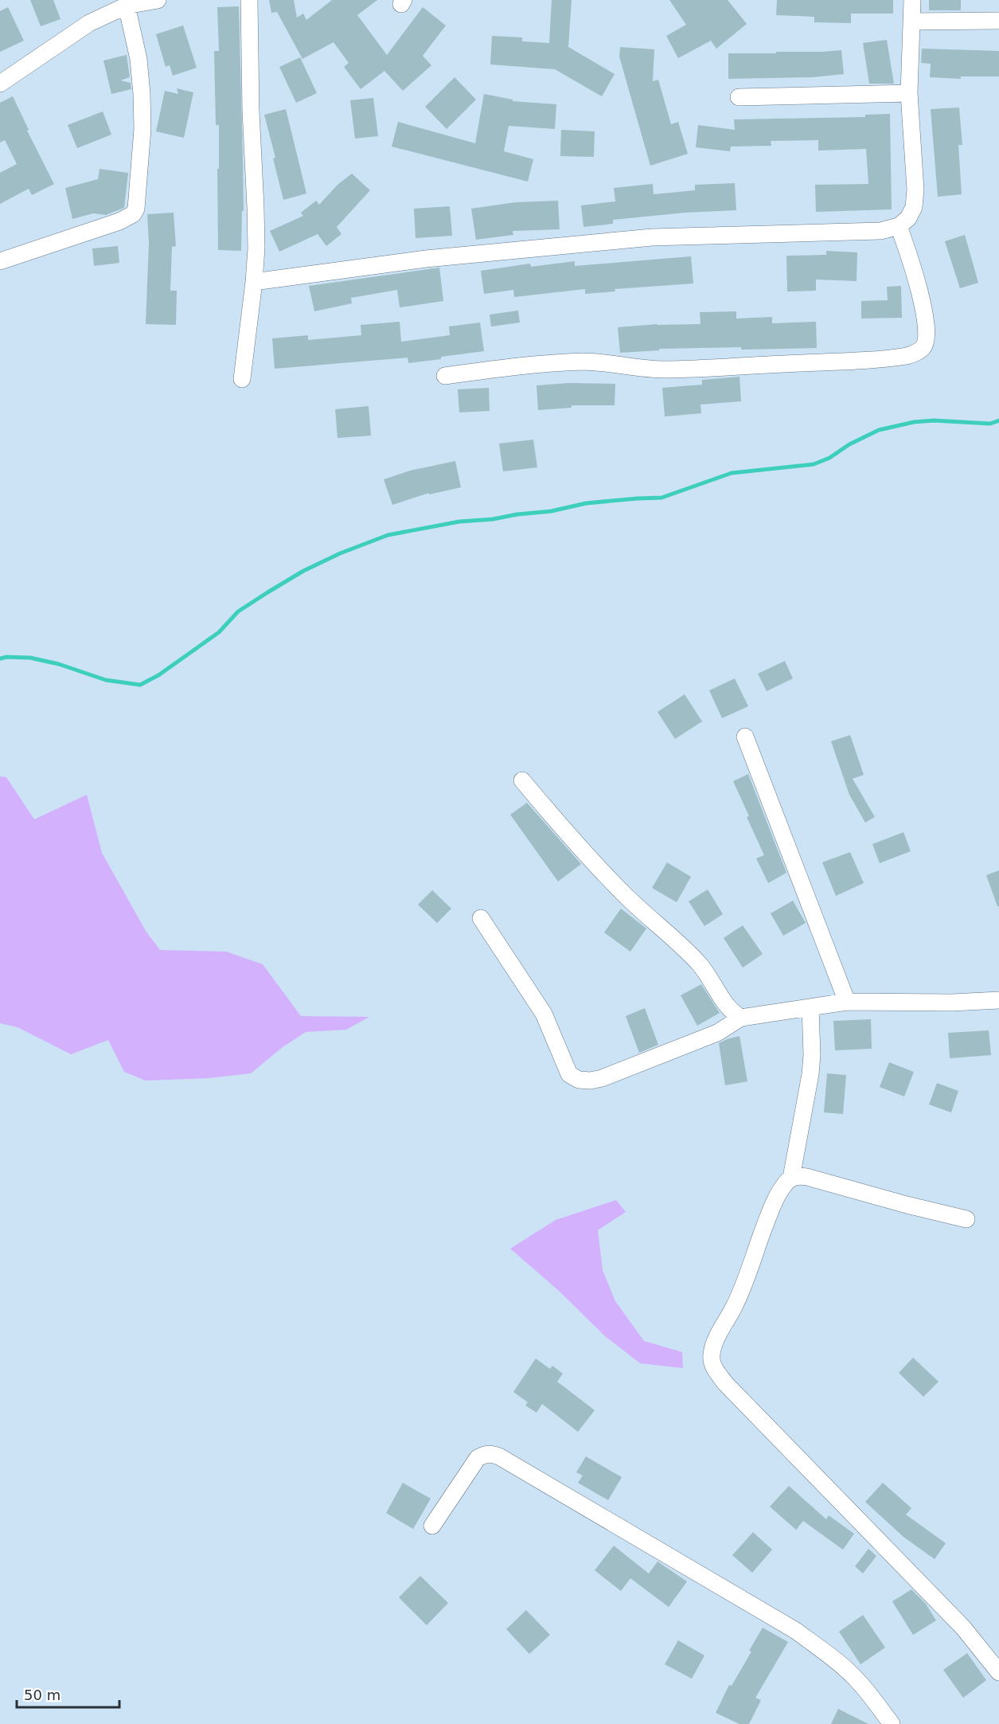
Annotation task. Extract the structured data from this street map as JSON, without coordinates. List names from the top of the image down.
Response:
{
  "scale_bar": "50 m"
}
